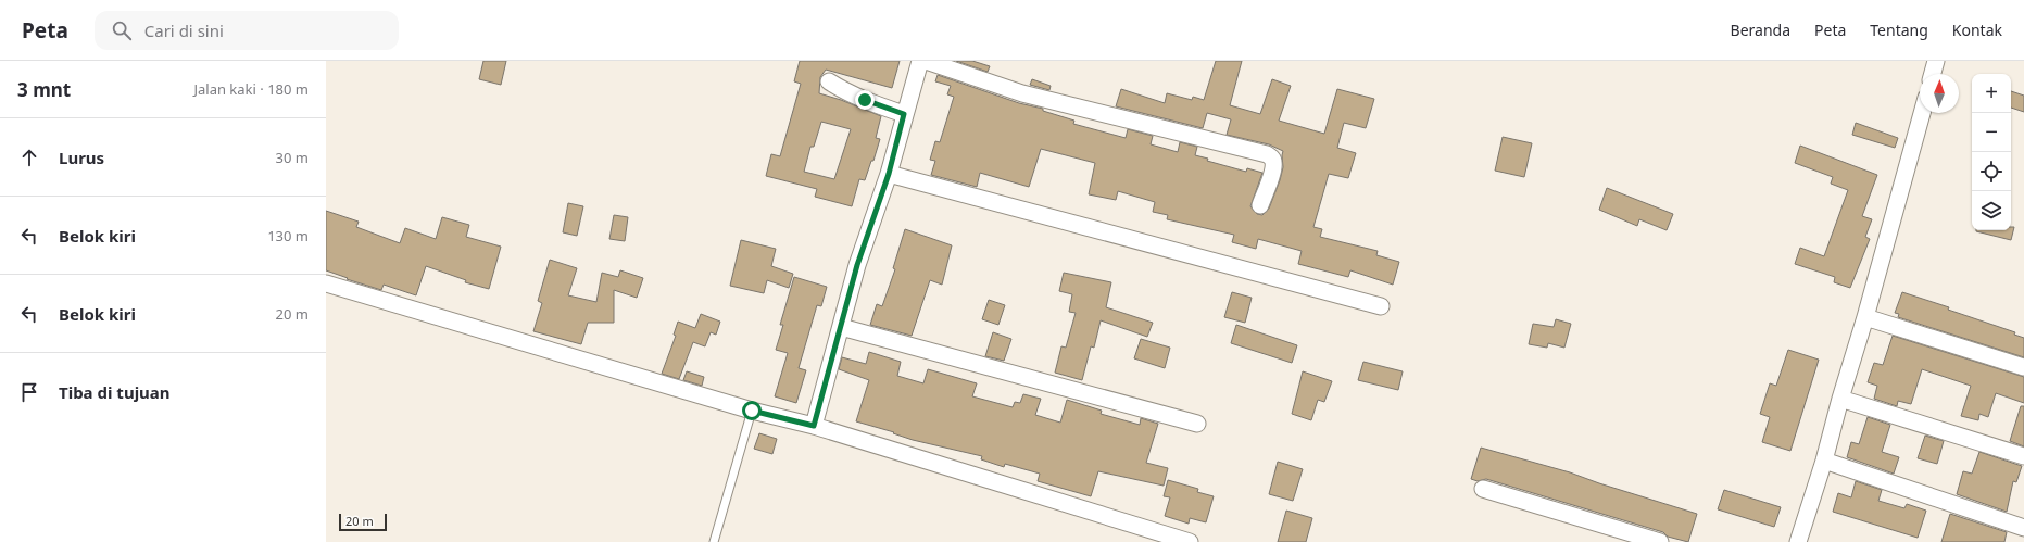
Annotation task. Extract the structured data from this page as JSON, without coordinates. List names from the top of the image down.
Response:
{
  "scale_bar": "20 m",
  "north": "top",
  "page": {
    "header": "Peta",
    "search": "Cari di sini",
    "nav": [
      "Beranda",
      "Peta",
      "Tentang",
      "Kontak"
    ],
    "heading": ["3 mnt", "Jalan kaki · 180 m"],
    "map_buttons": ["+", "−"],
    "list": [
      ["Lurus", "30 m"],
      ["Belok kiri", "130 m"],
      ["Belok kiri", "20 m"],
      "Tiba di tujuan"
    ],
    "scale": "20 m"
  }
}
